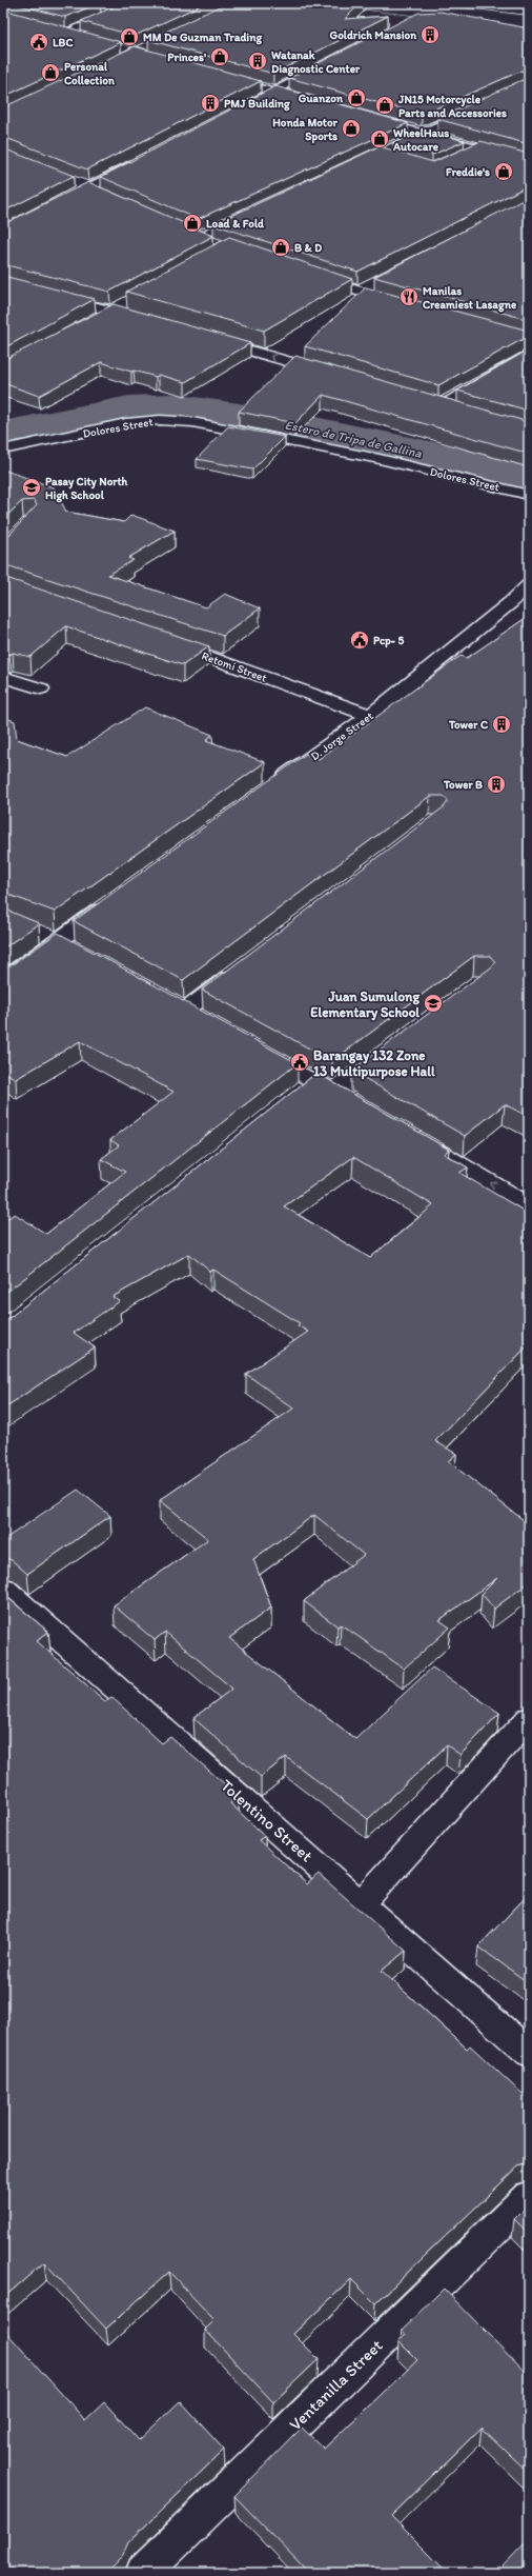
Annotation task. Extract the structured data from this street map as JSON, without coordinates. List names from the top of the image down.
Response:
{
  "streets": {
    "main road": [
      "Dolores Street",
      "Retomi Street",
      "D. Jorge Street",
      "Tolentino Street",
      "Ventanilla Street"
    ]
  },
  "crossings": [
    ["Retomi Street", "D. Jorge Street"]
  ],
  "water": ["Estero de Tripa de Gallina"],
  "places": {
    "building": [
      "Goldrich Mansion",
      "Watanak Diagnostic Center",
      "PMJ Building",
      "Tower C",
      "Tower B"
    ],
    "shop": [
      "MM De Guzman Trading",
      "Princes'",
      "Personal Collection",
      "Guanzon",
      "JN15 Motorcycle Parts and Accessories",
      "Honda Motor Sports",
      "WheelHaus Autocare",
      "Freddie's",
      "Load & Fold",
      "B & D"
    ],
    "public building": ["LBC", "Pcp- 5", "Barangay 132 Zone 13 Multipurpose Hall"],
    "restaurant": ["Manilas Creamiest Lasagne"],
    "school or university": ["Pasay City North High School", "Juan Sumulong Elementary School"]
  }
}
